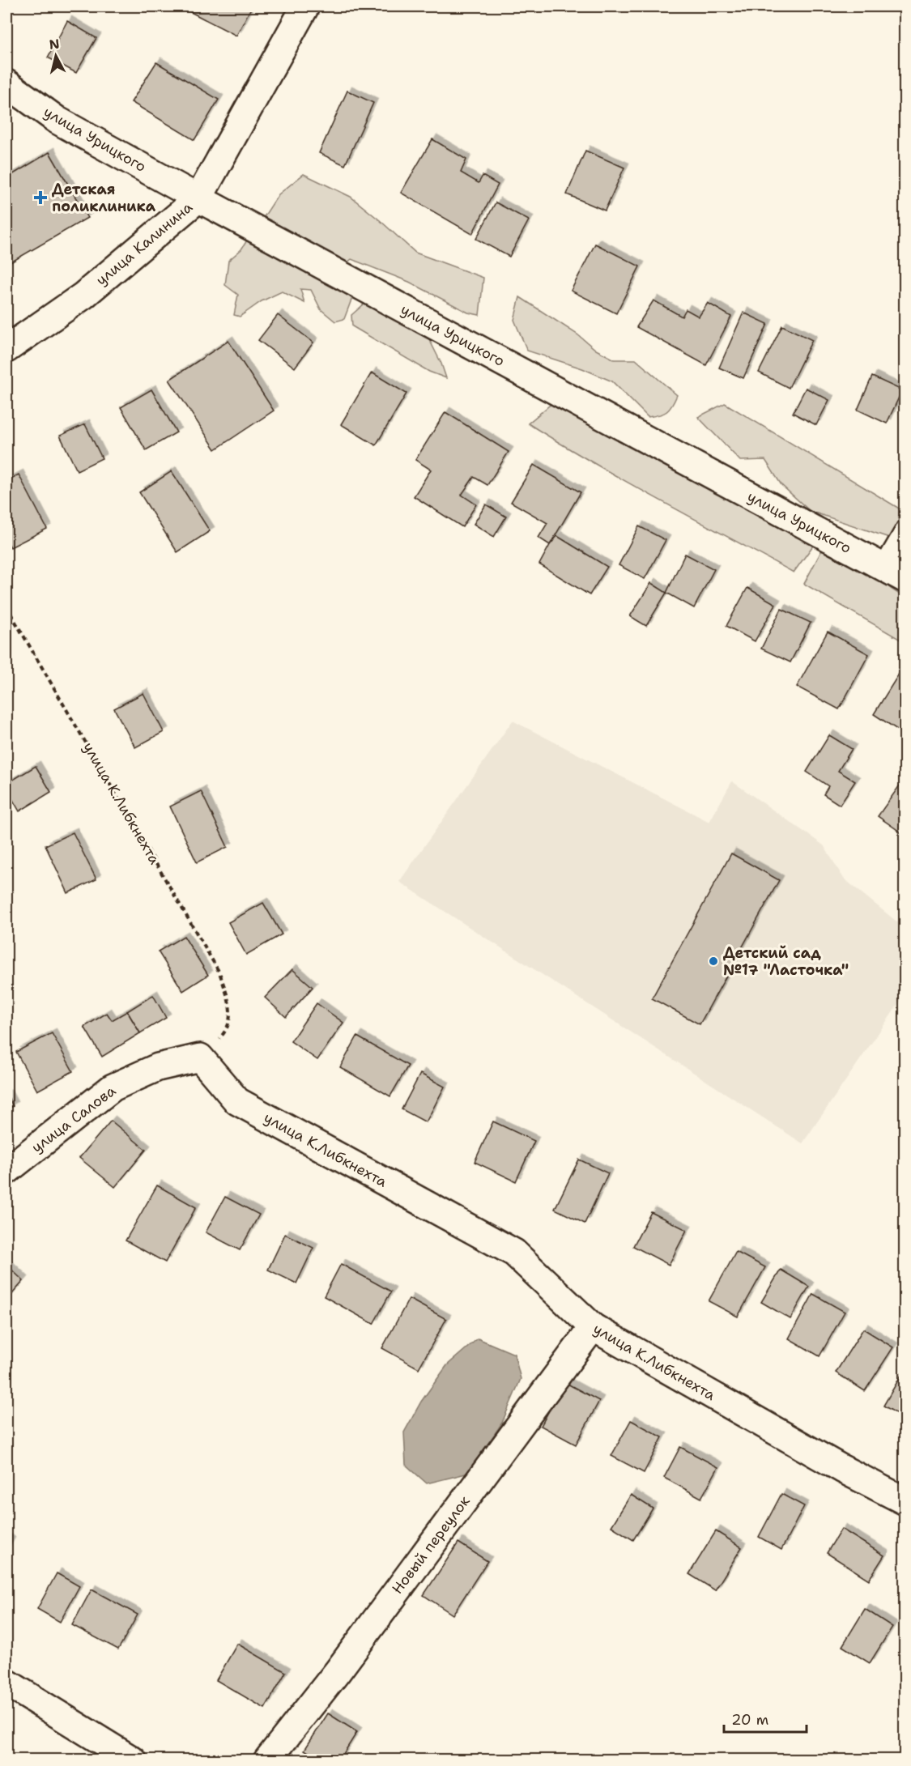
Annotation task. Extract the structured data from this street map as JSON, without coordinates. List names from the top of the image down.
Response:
{
  "streets": {
    "street": [
      "улица Урицкого",
      "улица Калинина",
      "улица К.Либкнехта",
      "улица Салова",
      "Новый переулок"
    ]
  },
  "crossings": [
    ["улица Урицкого", "улица Калинина"],
    ["улица К.Либкнехта", "улица Салова"],
    ["улица К.Либкнехта", "Новый переулок"]
  ],
  "places": {
    "health": ["Детская поликлиника"],
    "other": ["Детский сад №17 \"Ласточка\""]
  },
  "scale_bar": "20 m",
  "north": "top"
}
